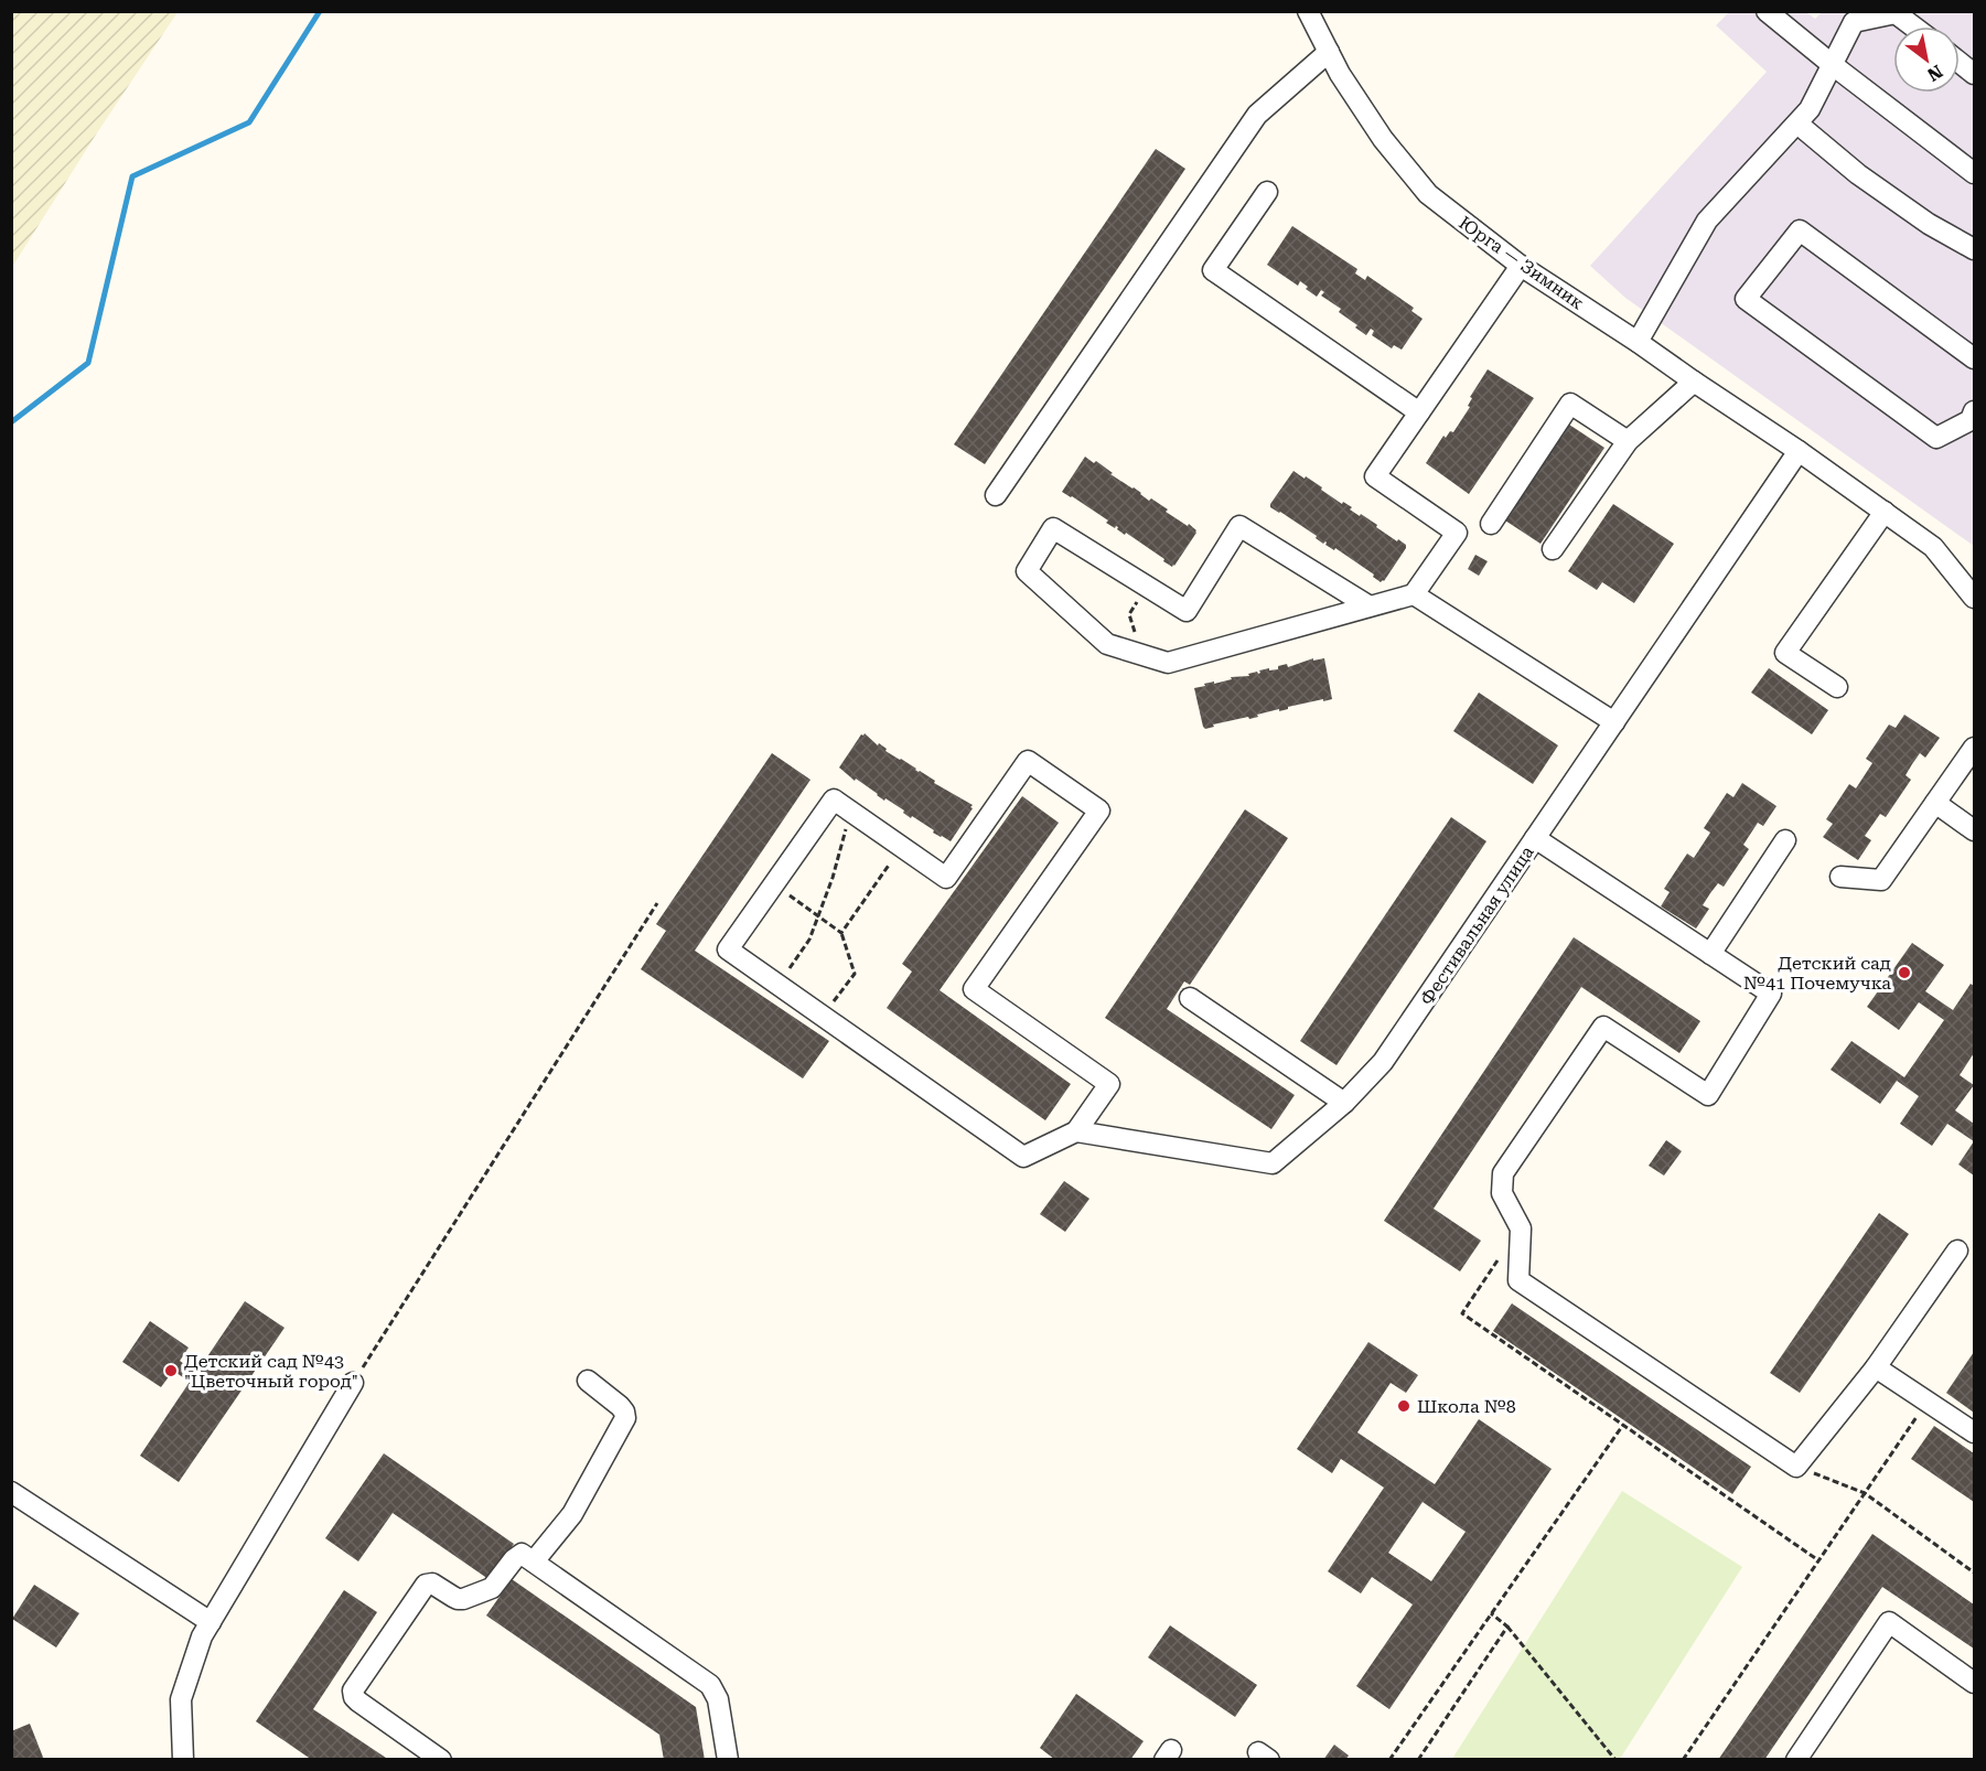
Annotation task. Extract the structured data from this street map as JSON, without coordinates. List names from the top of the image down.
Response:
{
  "streets": {
    "street": ["Юрга — Зимник", "Фестивальная улица"]
  },
  "crossings": [
    ["Юрга — Зимник", "Фестивальная улица"]
  ],
  "places": ["Детский сад №41 Почемучка", "Детский сад №43 \"Цветочный город\"", "Школа №8"],
  "north": "bottom right"
}
